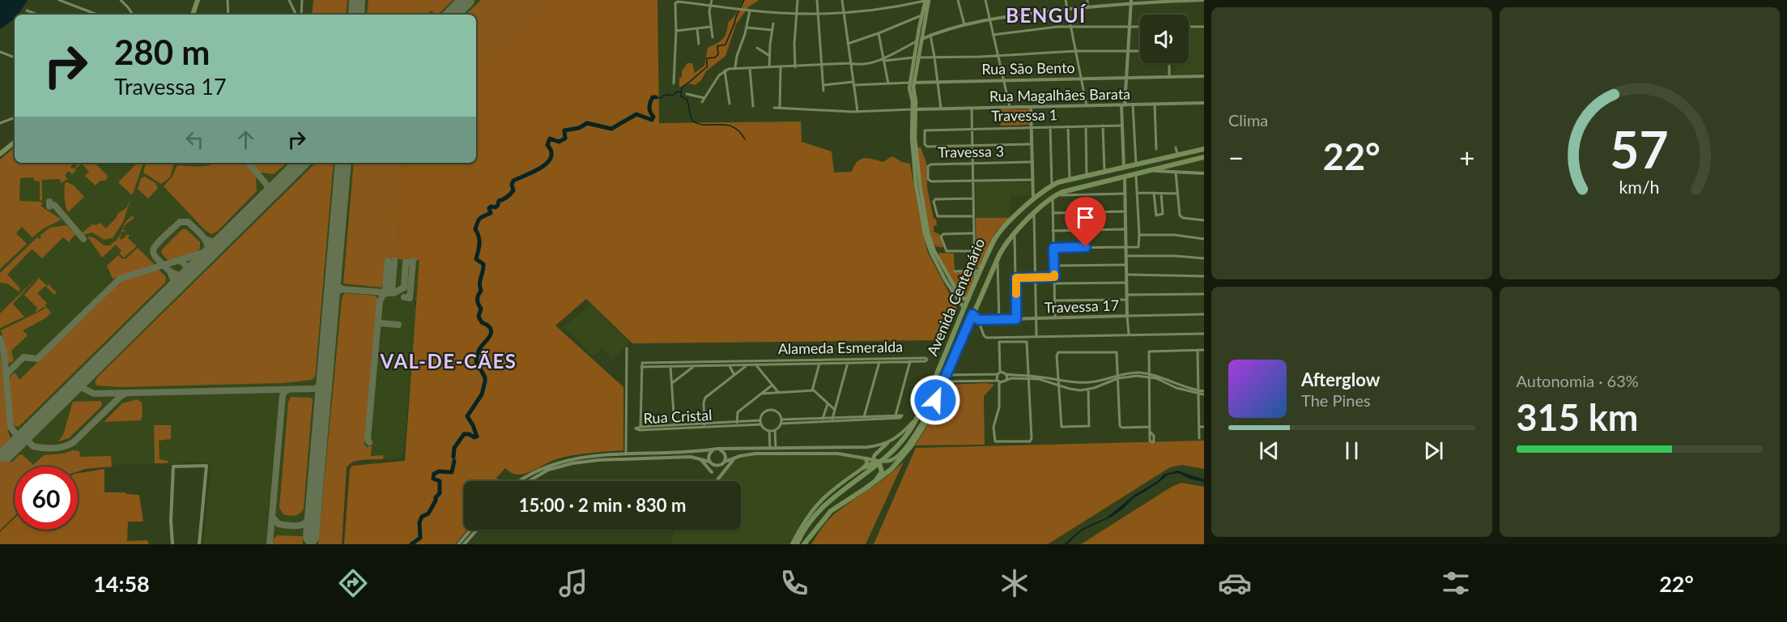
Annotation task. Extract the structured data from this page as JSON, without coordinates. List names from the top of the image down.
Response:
{
  "streets": {
    "main road": ["Avenida Centenário"],
    "street": [
      "Rua São Bento",
      "Rua Magalhães Barata",
      "Travessa 1",
      "Travessa 3",
      "Travessa 17",
      "Alameda Esmeralda",
      "Rua Cristal"
    ]
  },
  "districts": ["BENGUÍ", "VAL-DE-CÃES"],
  "page": {
    "tile": [
      "Clima",
      ["Autonomia · 63%", "315 km"]
    ],
    "turn": ["280 m", "Travessa 17"],
    "heat": ["−", "22°", "+"],
    "song": ["Afterglow", "The Pines"],
    "limit": "60",
    "trip": "15:00 · 2 min · 830 m",
    "tabs": ["14:58", "22°"],
    "gauge": ["57", "km/h"]
  }
}
